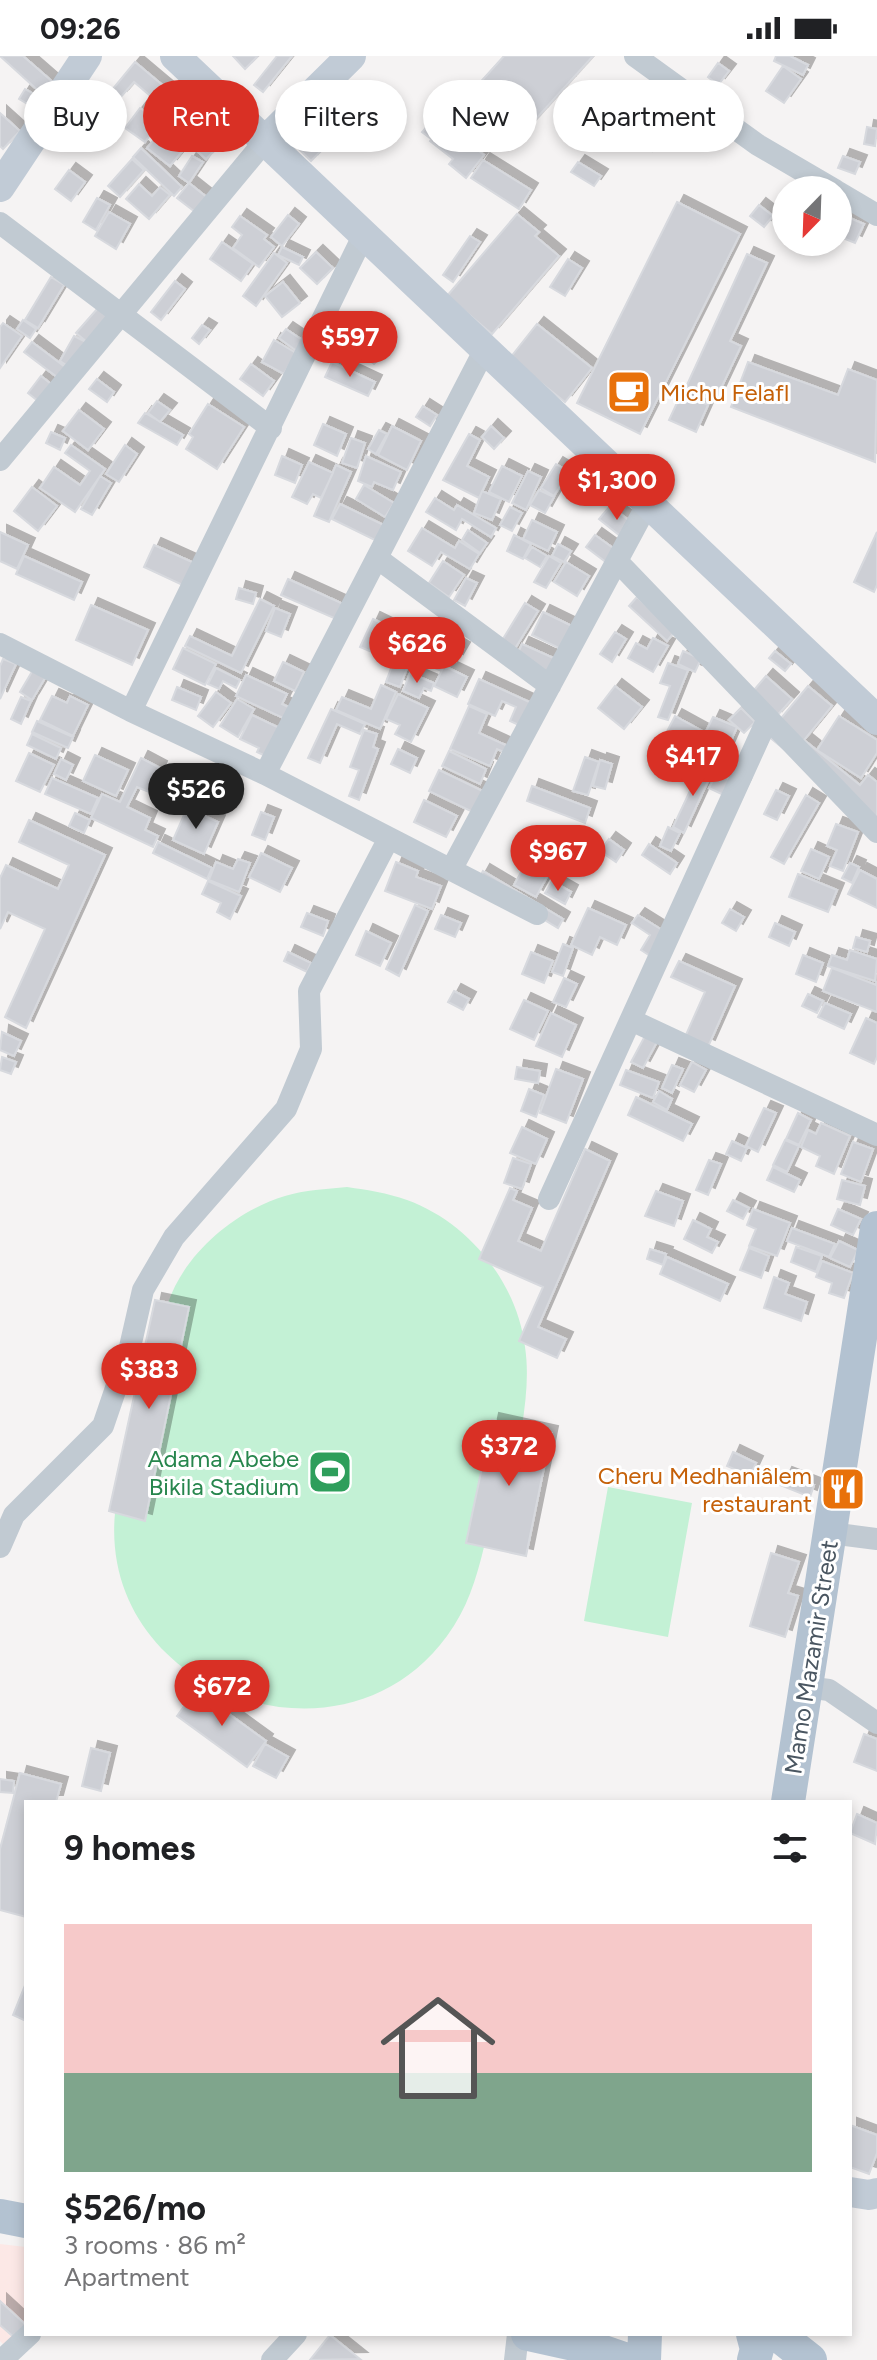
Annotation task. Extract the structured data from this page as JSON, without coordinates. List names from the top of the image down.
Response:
{
  "streets": {
    "main road": ["Mamo Mazamir Street"]
  },
  "places": {
    "cafe": ["Michu Felafl"],
    "sports": ["Adama Abebe Bikila Stadium"],
    "restaurant": ["Cheru Medhaniâlem restaurant"]
  },
  "north": "bottom left",
  "page": {
    "status": "09:26",
    "chip": [
      "Buy",
      "Rent",
      "Filters",
      "New",
      "Apartment"
    ],
    "price": [
      "$597",
      "$1,300",
      "$626",
      "$417",
      "$526",
      "$967",
      "$383",
      "$372",
      "$672"
    ],
    "heading": "9 homes",
    "list": [
      {
        "name": "$526/mo",
        "note": "3 rooms · 86 m² · Apartment"
      }
    ]
  }
}
